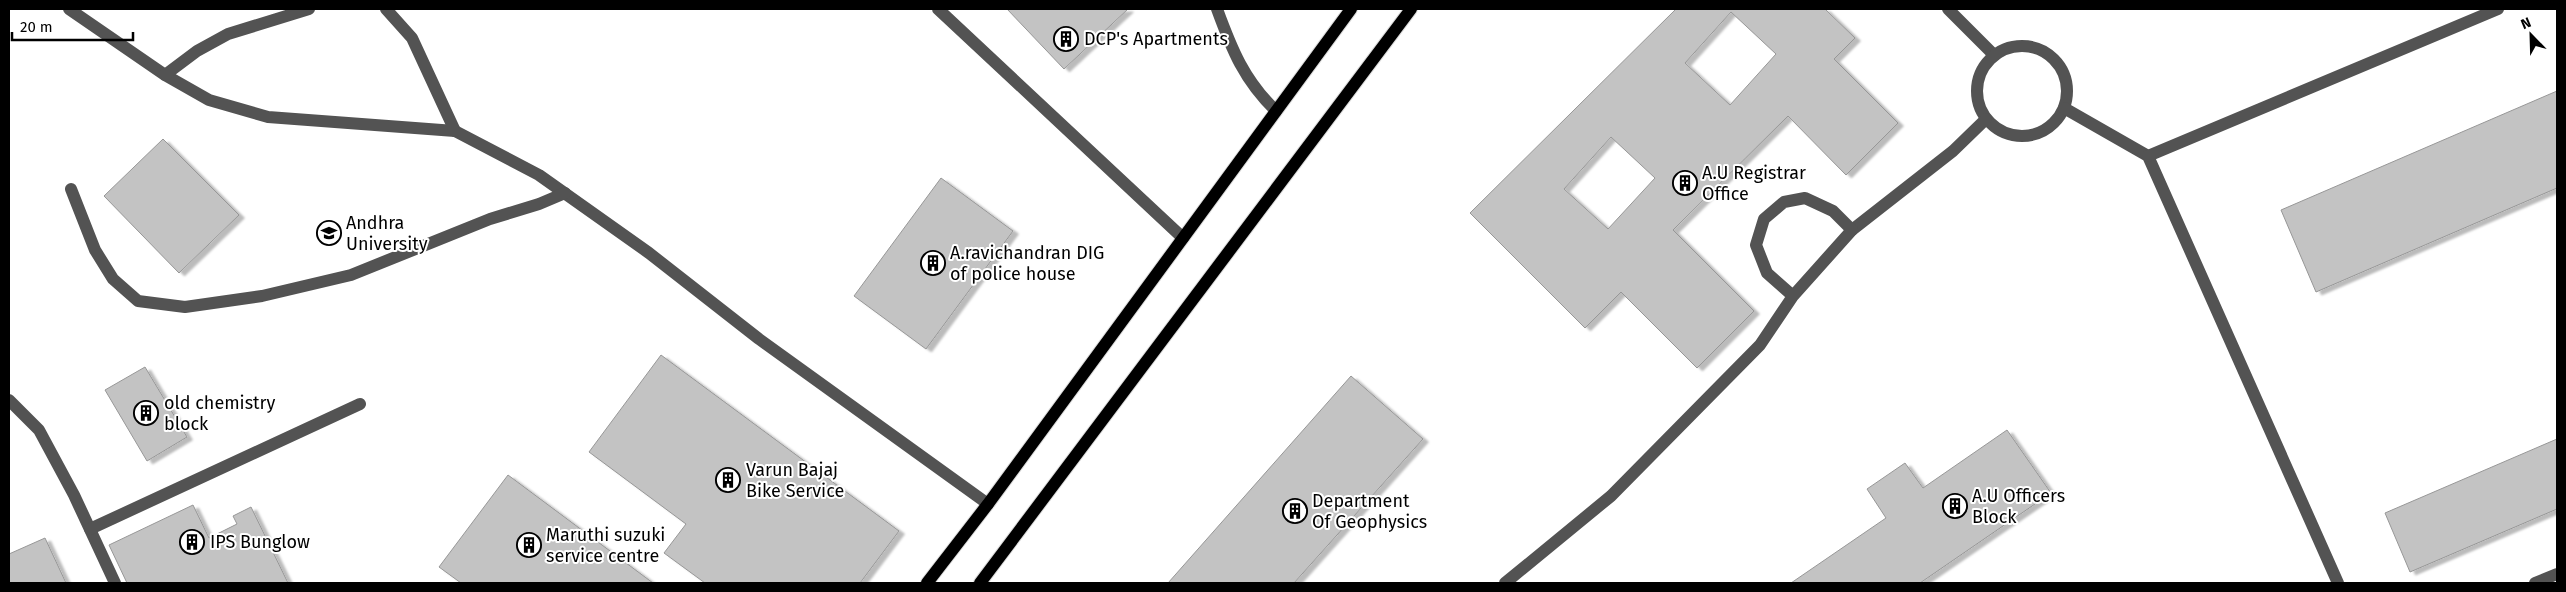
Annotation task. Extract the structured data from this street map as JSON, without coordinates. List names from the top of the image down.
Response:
{
  "places": {
    "building": [
      "DCP's Apartments",
      "A.U Registrar Office",
      "A.ravichandran DIG of police house",
      "old chemistry block",
      "Varun Bajaj Bike Service",
      "A.U Officers Block",
      "Department Of Geophysics",
      "IPS Bunglow",
      "Maruthi suzuki service centre"
    ],
    "school or university": ["Andhra University"]
  },
  "scale_bar": "20 m",
  "north": "top left"
}
